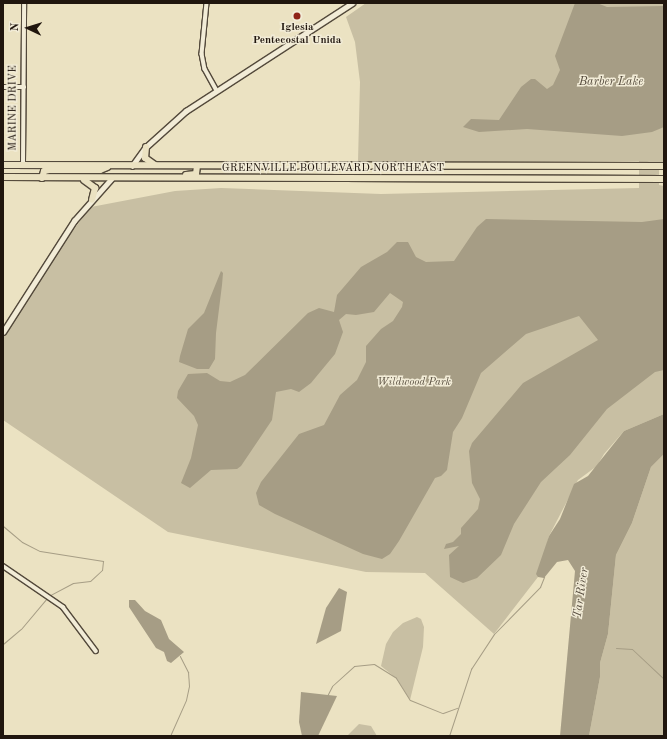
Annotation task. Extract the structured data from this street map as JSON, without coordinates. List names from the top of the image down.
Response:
{
  "streets": {
    "highway": ["GREENVILLE BOULEVARD NORTHEAST"],
    "street": ["MARINE DRIVE"]
  },
  "crossings": [
    ["MARINE DRIVE", "GREENVILLE BOULEVARD NORTHEAST"]
  ],
  "water": ["Barber Lake", "Tar River"],
  "parks": ["Wildwood Park"],
  "places": ["Iglesia Pentecostal Unida"],
  "north": "left"
}
